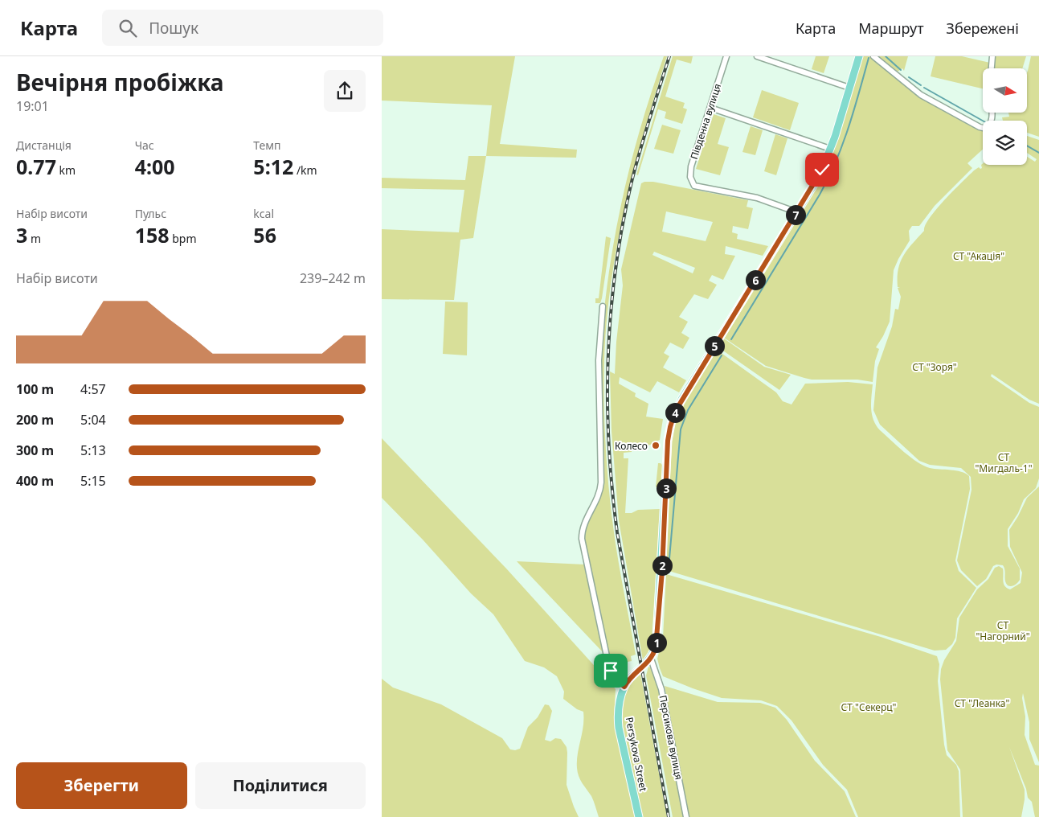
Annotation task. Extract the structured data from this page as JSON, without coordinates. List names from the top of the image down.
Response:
{
  "streets": {
    "main road": ["Persykova Street"],
    "street": ["Південна вулиця", "Персикова вулиця"]
  },
  "crossings": [
    ["Персикова вулиця", "Persykova Street"]
  ],
  "parks": [
    "СТ \"Акація\"",
    "СТ \"Зоря\"",
    "СТ \"Мигдаль-1\"",
    "СТ \"Нагорний\"",
    "СТ \"Леанка\"",
    "СТ \"Секерц\""
  ],
  "places": ["Колесо"],
  "north": "right",
  "page": {
    "header": "Карта",
    "search": "Пошук",
    "nav": ["Карта", "Маршрут", "Збережені"],
    "heading": ["Вечірня пробіжка", "19:01"],
    "stats": [
      ["Дистанція", "0.77 km"],
      ["Час", "4:00"],
      ["Темп", "5:12 /km"],
      ["Набір висоти", "3 m"],
      ["Пульс", "158 bpm"],
      ["kcal", "56"]
    ],
    "pins": [
      "7",
      "6",
      "5",
      "4",
      "3",
      "2",
      "1"
    ],
    "chart": ["Набір висоти", "239–242 m"],
    "list": [
      {
        "name": "100 m",
        "note": "4:57"
      },
      {
        "name": "200 m",
        "note": "5:04"
      },
      {
        "name": "300 m",
        "note": "5:13"
      },
      {
        "name": "400 m",
        "note": "5:15"
      }
    ],
    "buttons": ["Зберегти", "Поділитися"]
  }
}
